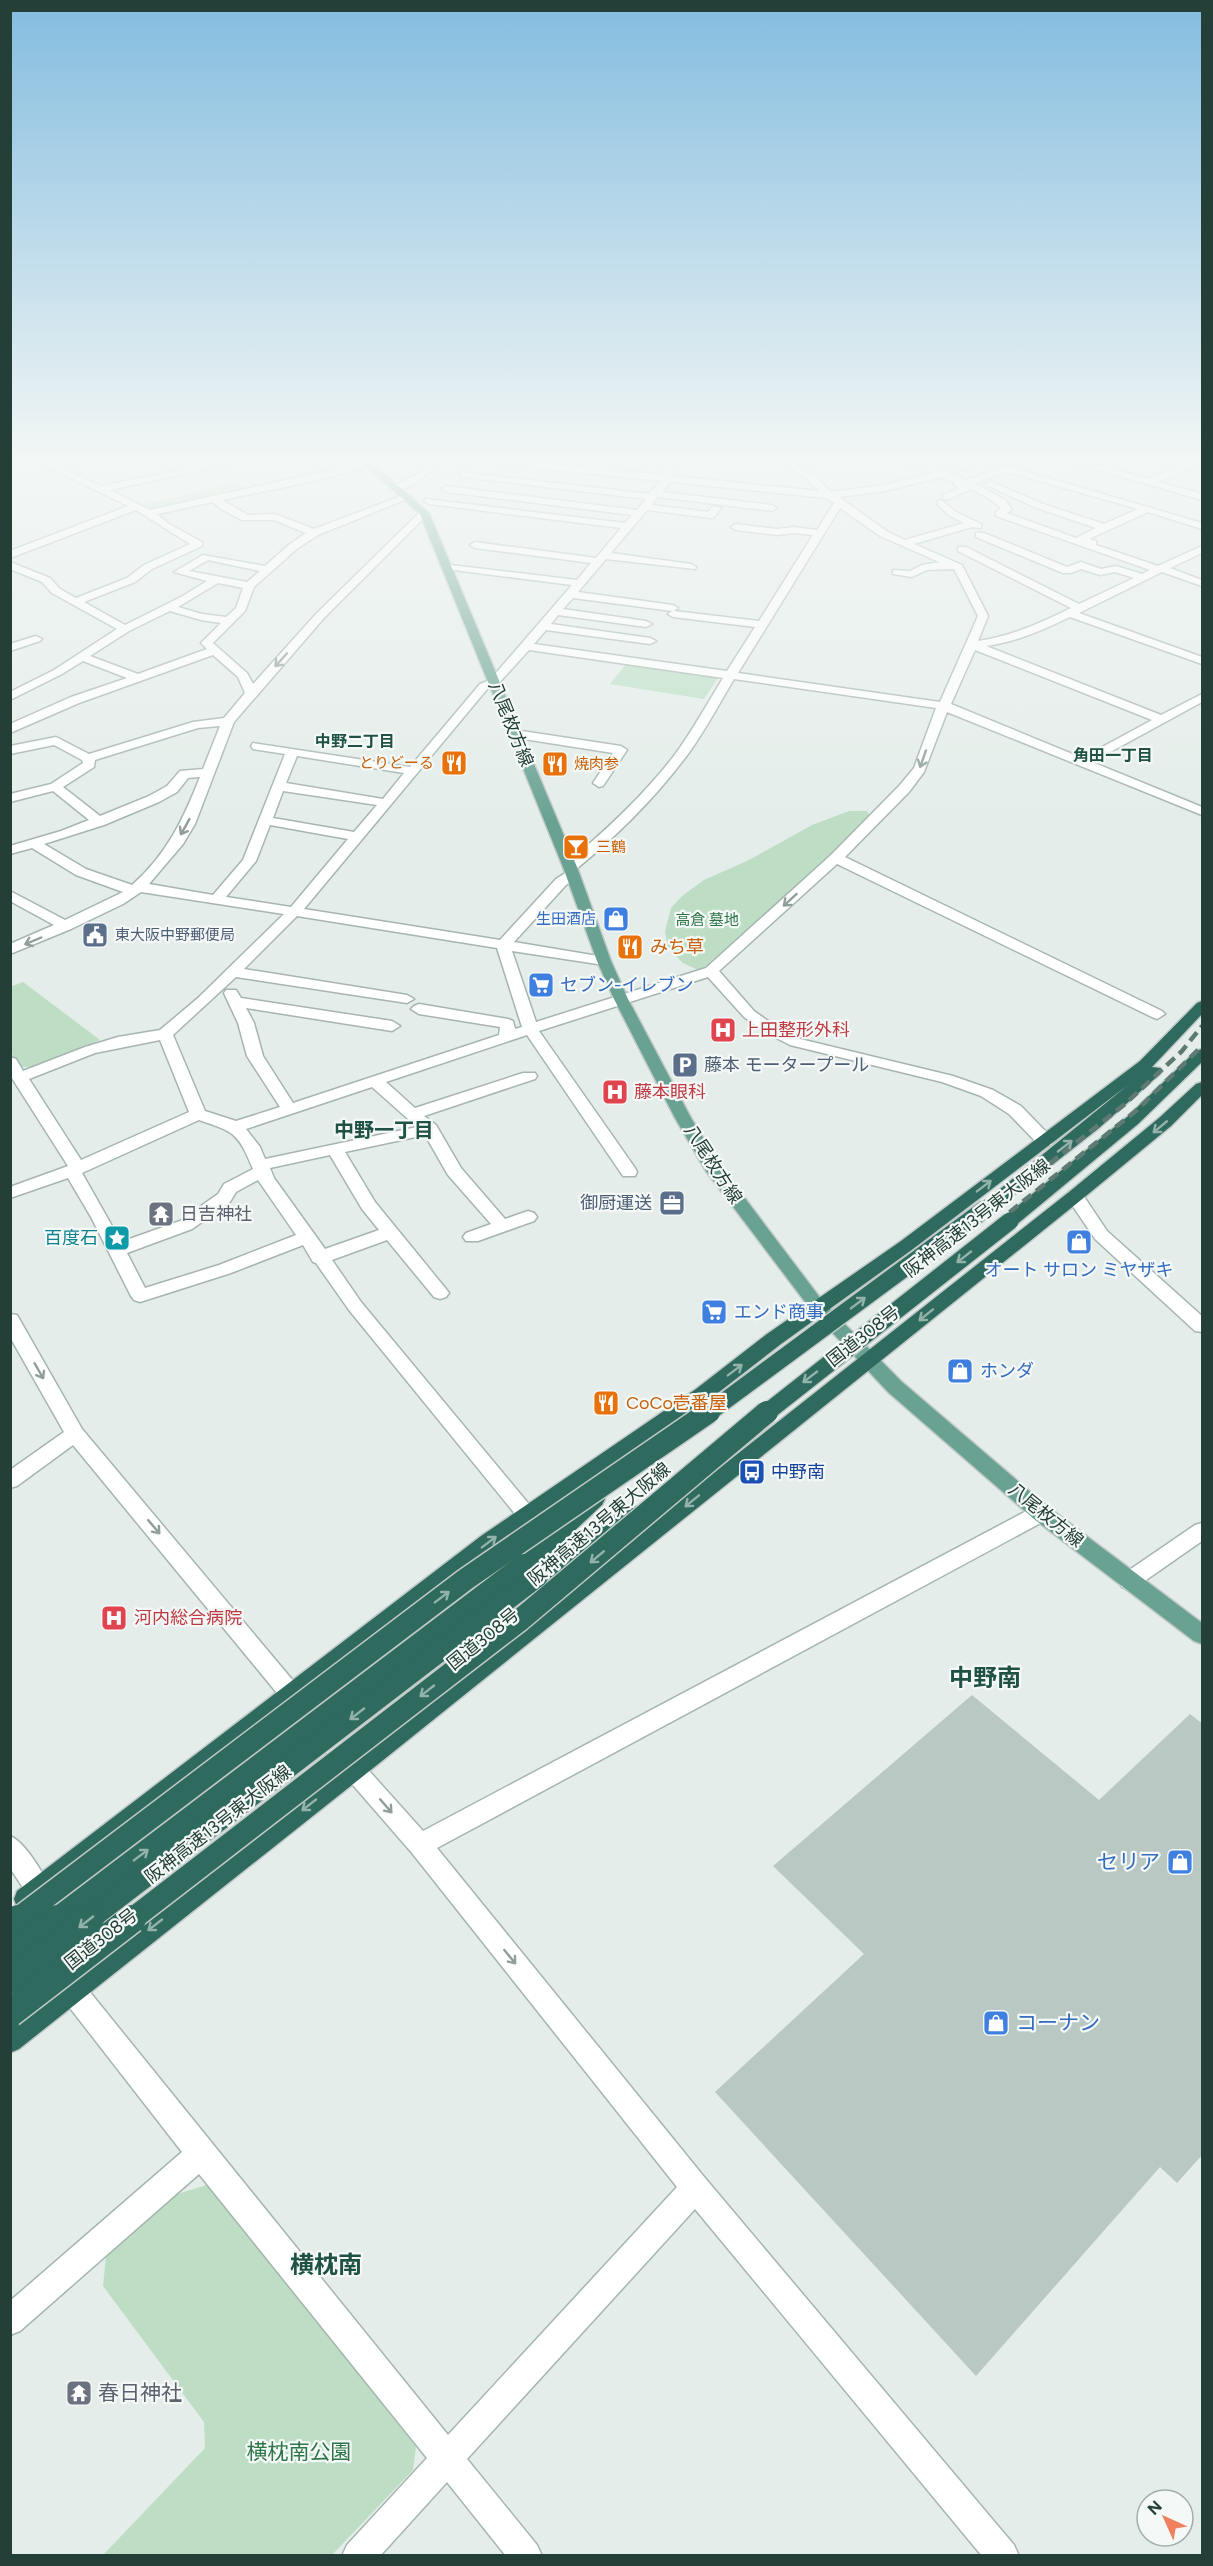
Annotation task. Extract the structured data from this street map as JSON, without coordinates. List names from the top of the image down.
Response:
{
  "streets": {
    "highway": ["阪神高速13号東大阪線", "国道308号"],
    "main road": ["八尾枚方線"]
  },
  "crossings": [
    ["八尾枚方線", "国道308号"]
  ],
  "districts": [
    "中野二丁目",
    "角田一丁目",
    "中野一丁目",
    "中野南",
    "横枕南"
  ],
  "parks": ["高倉 墓地", "横枕南公園"],
  "places": {
    "restaurant": [
      "とりどーる",
      "焼肉参",
      "みち草",
      "CoCo壱番屋"
    ],
    "bar": ["三鶴"],
    "shop": [
      "生田酒店",
      "オート サロン ミヤザキ",
      "ホンダ",
      "セリア",
      "コーナン"
    ],
    "public building": ["東大阪中野郵便局"],
    "supermarket": ["セブン-イレブン", "エンド商事"],
    "hospital": ["上田整形外科", "藤本眼科", "河内総合病院"],
    "parking": ["藤本 モータープール"],
    "office": ["御厨運送"],
    "temple": ["日吉神社", "春日神社"],
    "place": ["百度石"],
    "bus stop": ["中野南"]
  },
  "north": "top left"
}
